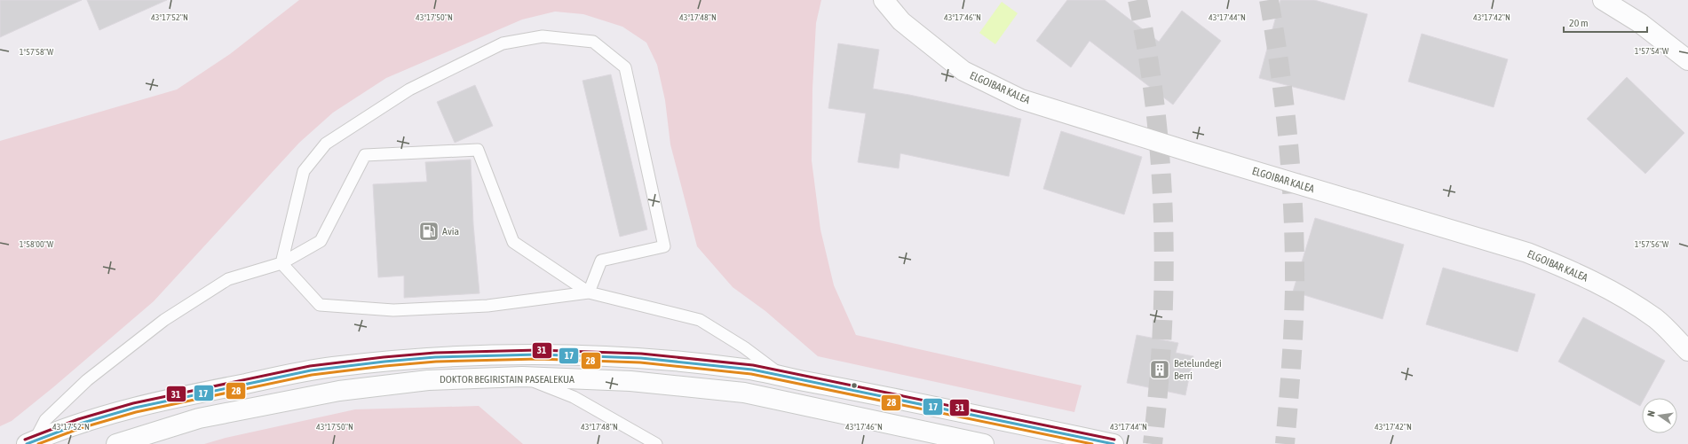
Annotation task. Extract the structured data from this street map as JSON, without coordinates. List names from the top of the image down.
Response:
{
  "streets": {
    "main road": ["ELGOIBAR KALEA", "DOKTOR BEGIRISTAIN PASEALEKUA"]
  },
  "places": {
    "fuel station": ["Avia"],
    "building": ["Betelundegi Berri"]
  },
  "lines": ["transit line 31", "transit line 17", "transit line 28"],
  "scale_bar": "20 m",
  "north": "left",
  "coordinates": [
    "43°17'52\"N",
    "43°17'50\"N",
    "43°17'48\"N",
    "43°17'46\"N",
    "43°17'44\"N",
    "43°17'42\"N",
    "1°57'54\"W",
    "1°57'58\"W",
    "1°57'56\"W",
    "1°58'00\"W"
  ]
}
